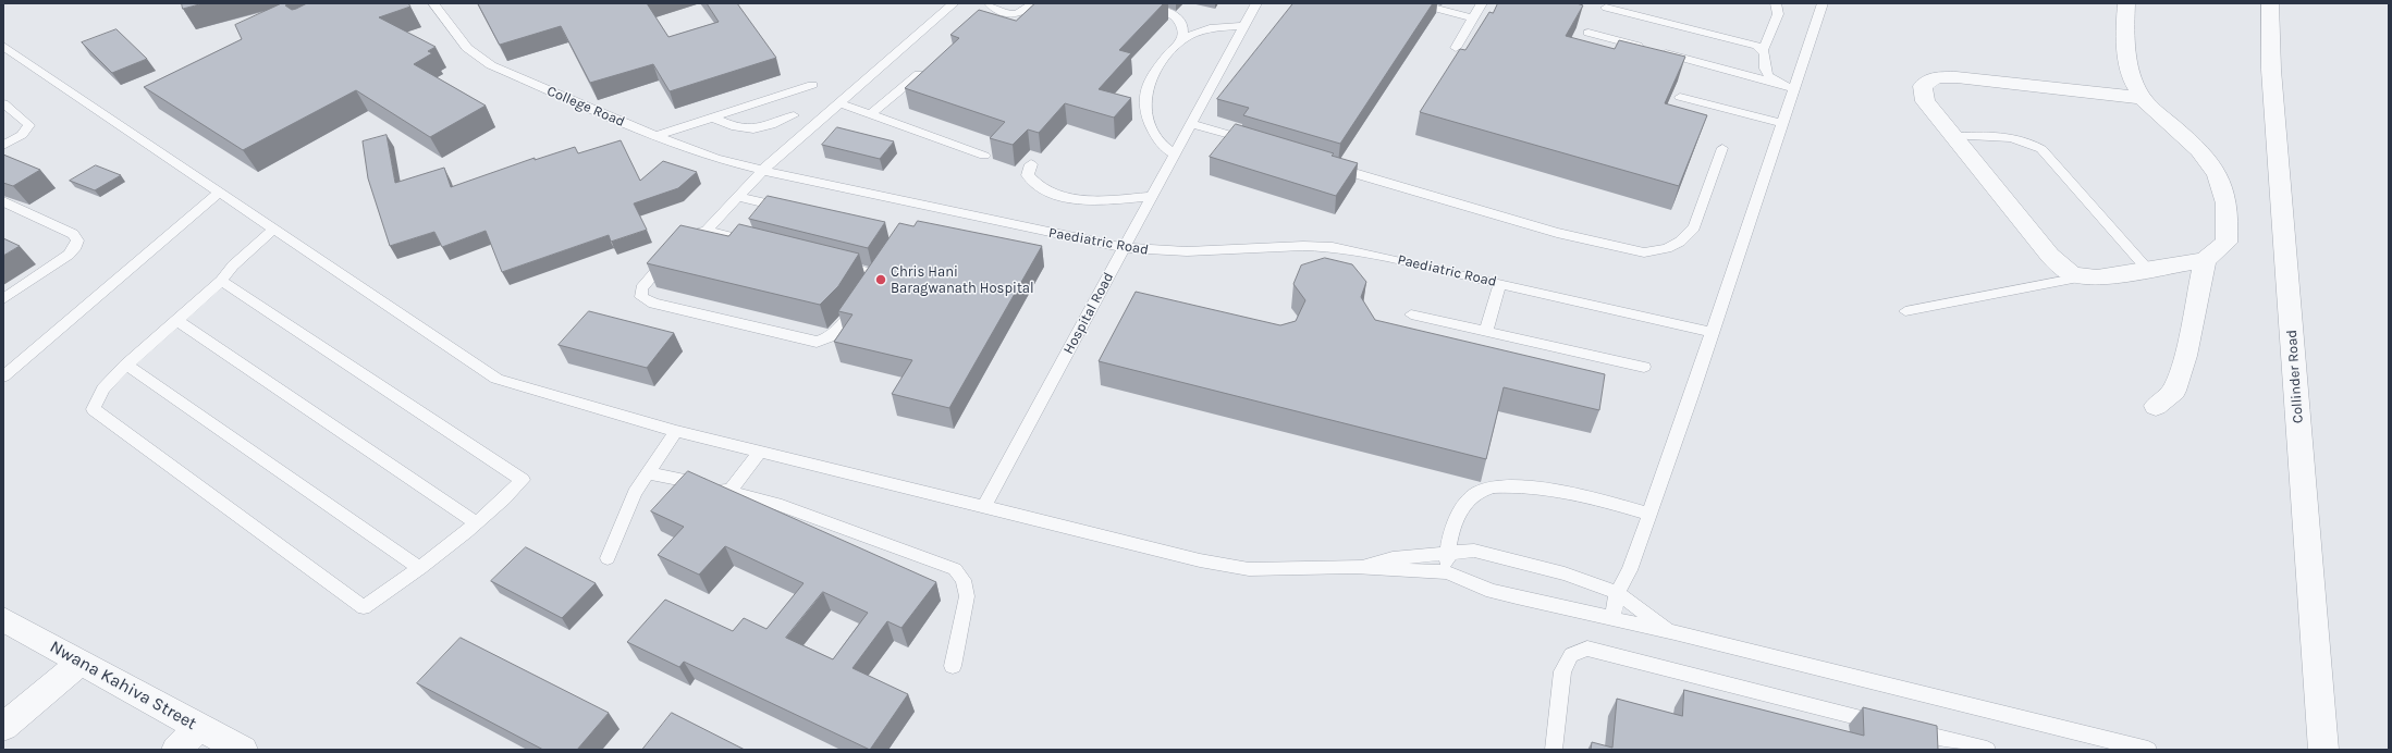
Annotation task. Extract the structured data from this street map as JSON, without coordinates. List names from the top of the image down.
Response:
{
  "streets": {
    "street": ["Collinder Road", "Nwana Kahiva Street"],
    "lane": ["College Road", "Paediatric Road", "Hospital Road"]
  },
  "crossings": [
    ["College Road", "Paediatric Road"],
    ["Paediatric Road", "Hospital Road"]
  ],
  "places": ["Chris Hani Baragwanath Hospital"]
}
